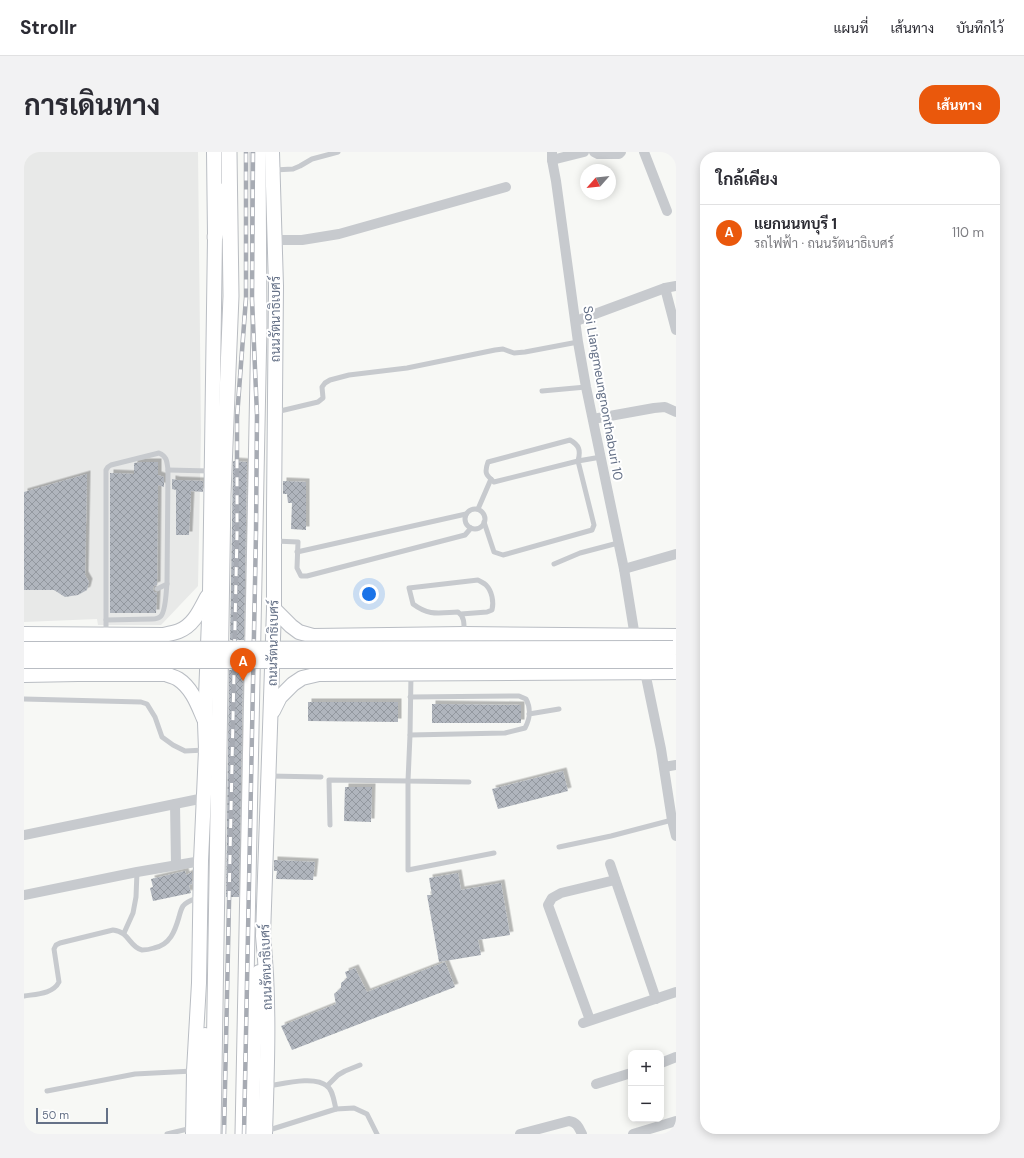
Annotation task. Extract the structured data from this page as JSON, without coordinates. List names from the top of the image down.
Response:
{
  "streets": {
    "main road": ["ถนนรัตนาธิเบศร์"],
    "street": ["Soi Liangmeungnonthaburi 10"]
  },
  "scale_bar": "50 m",
  "north": "bottom left",
  "page": {
    "header": "Strollr",
    "nav": ["แผนที่", "เส้นทาง", "บันทึกไว้"],
    "title": "การเดินทาง",
    "buttons": "เส้นทาง",
    "heading": "ใกล้เคียง",
    "list": [
      {
        "mark": "A",
        "name": "แยกนนทบุรี 1",
        "note": "รถไฟฟ้า · ถนนรัตนาธิเบศร์",
        "value": "110 m"
      }
    ],
    "pins": "A",
    "map_buttons": ["+", "−"],
    "scale": "50 m"
  }
}
